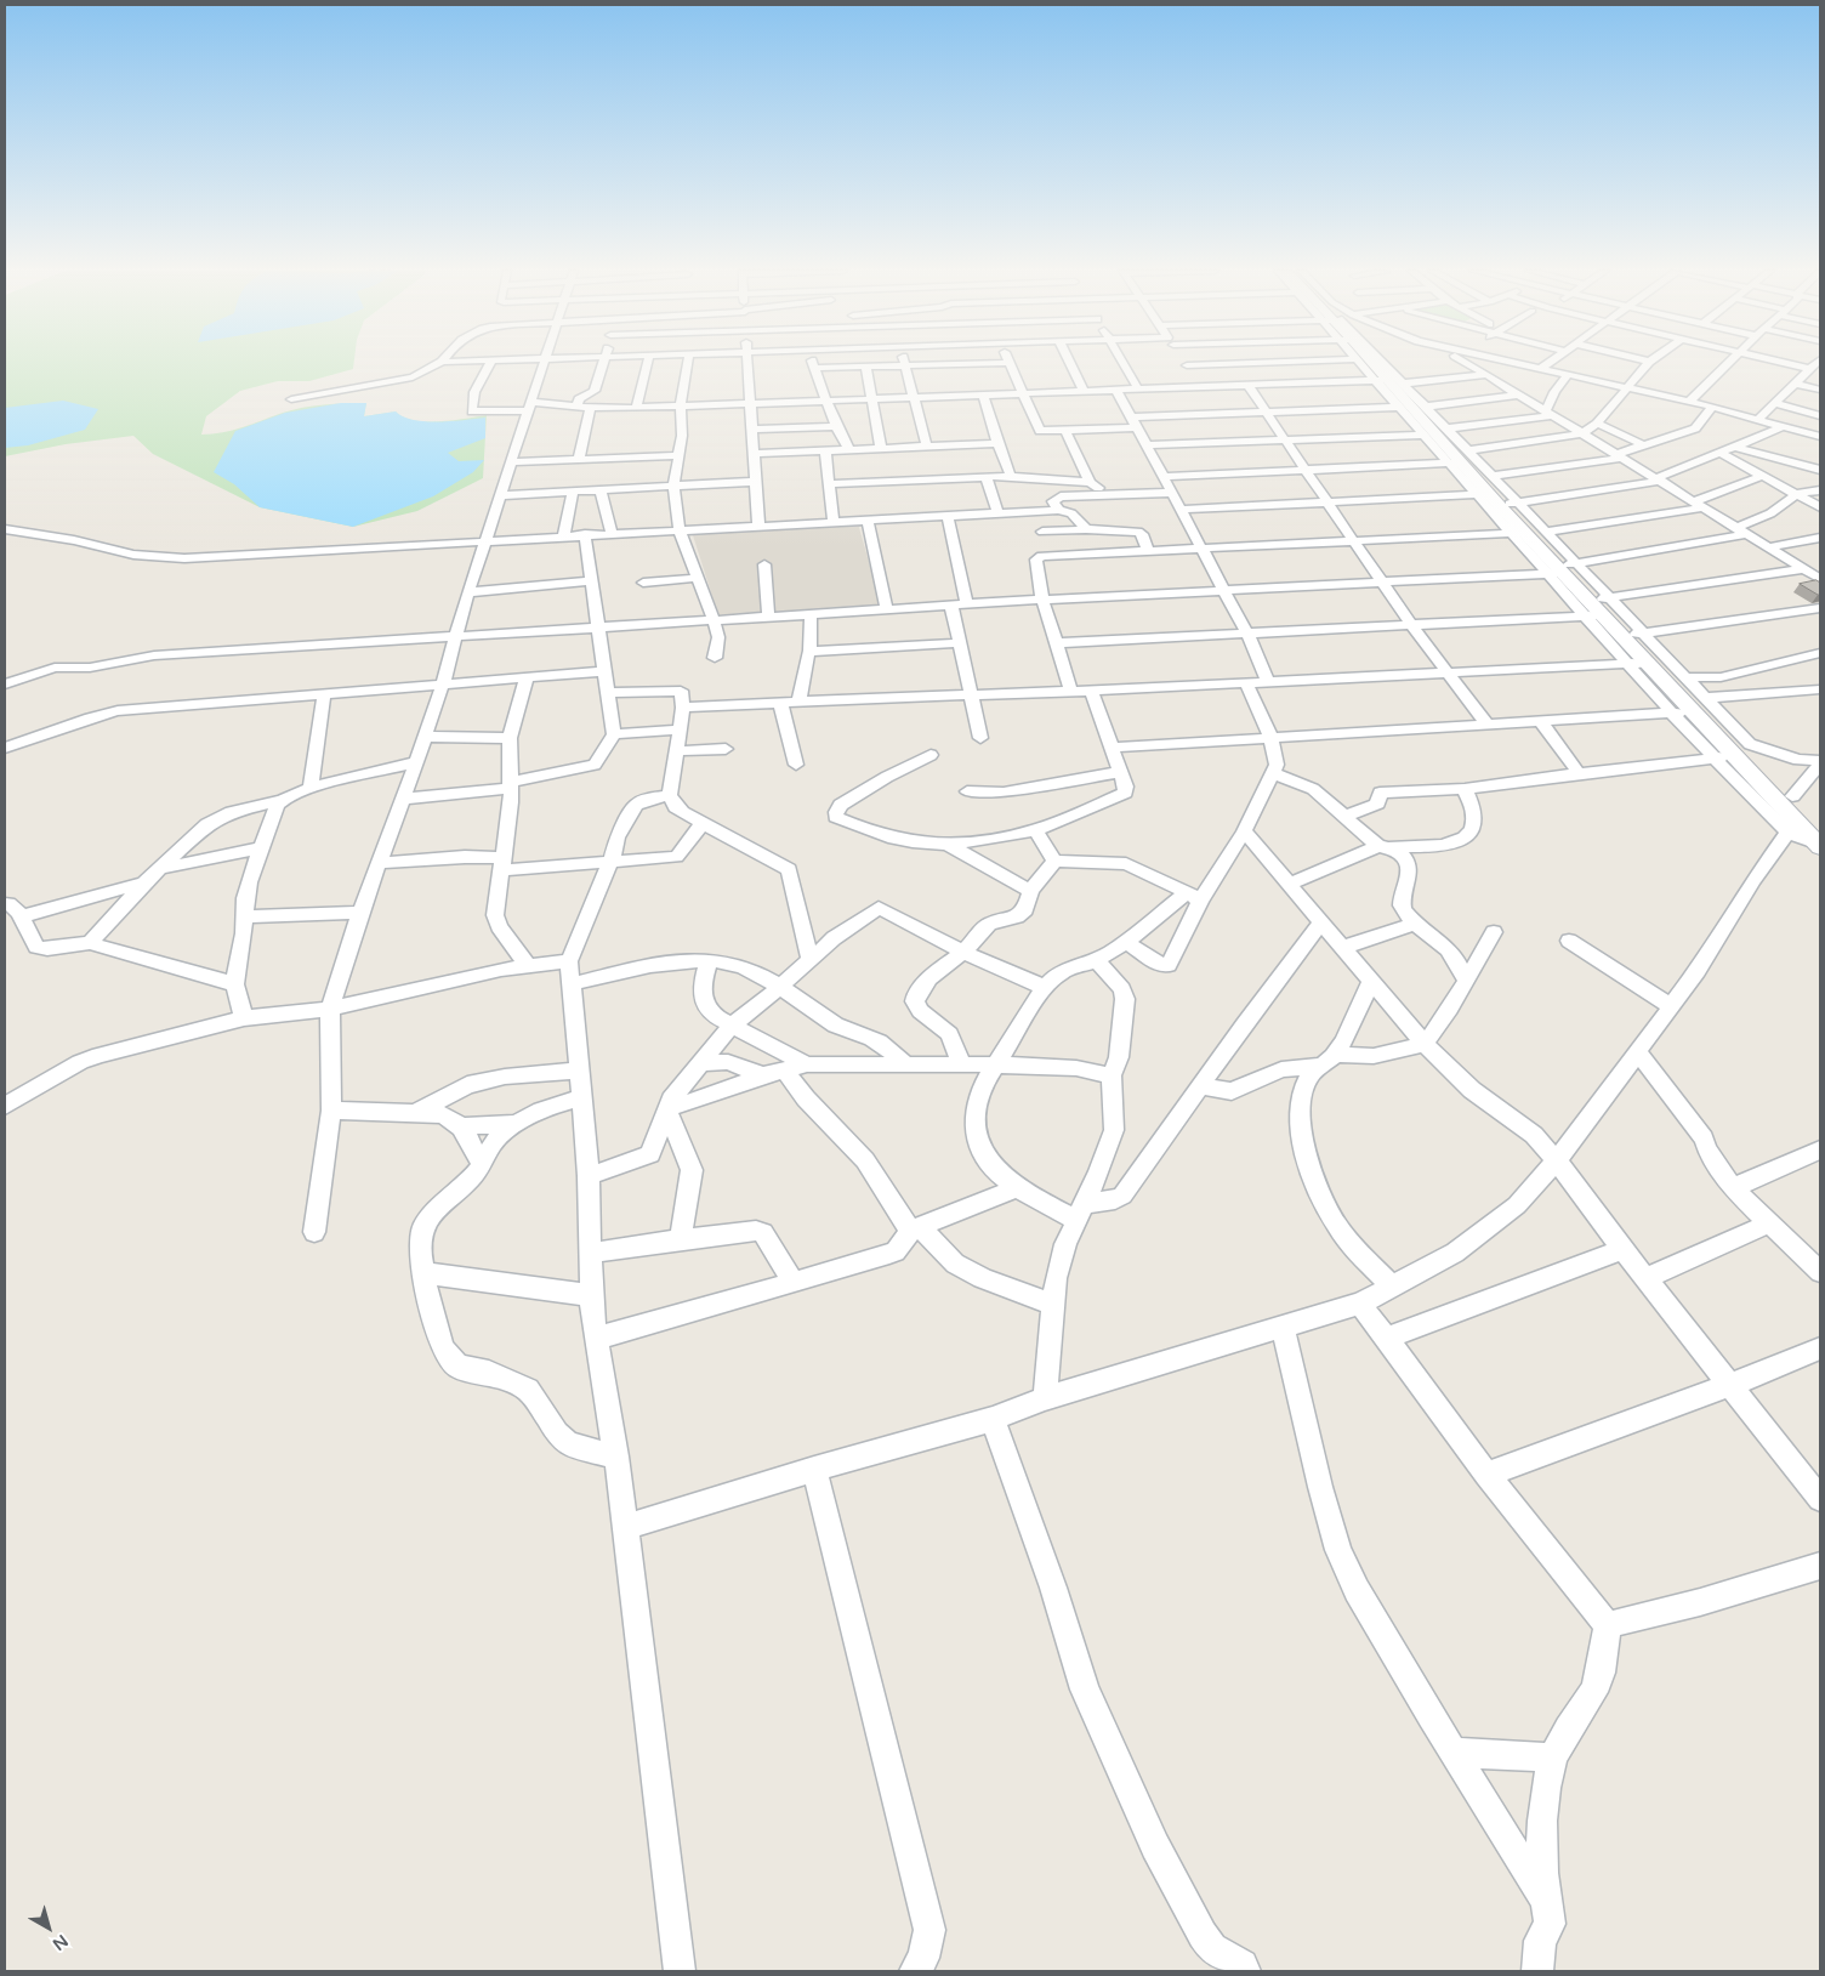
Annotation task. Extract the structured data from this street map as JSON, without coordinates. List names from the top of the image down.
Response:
{
  "north": "bottom right"
}
